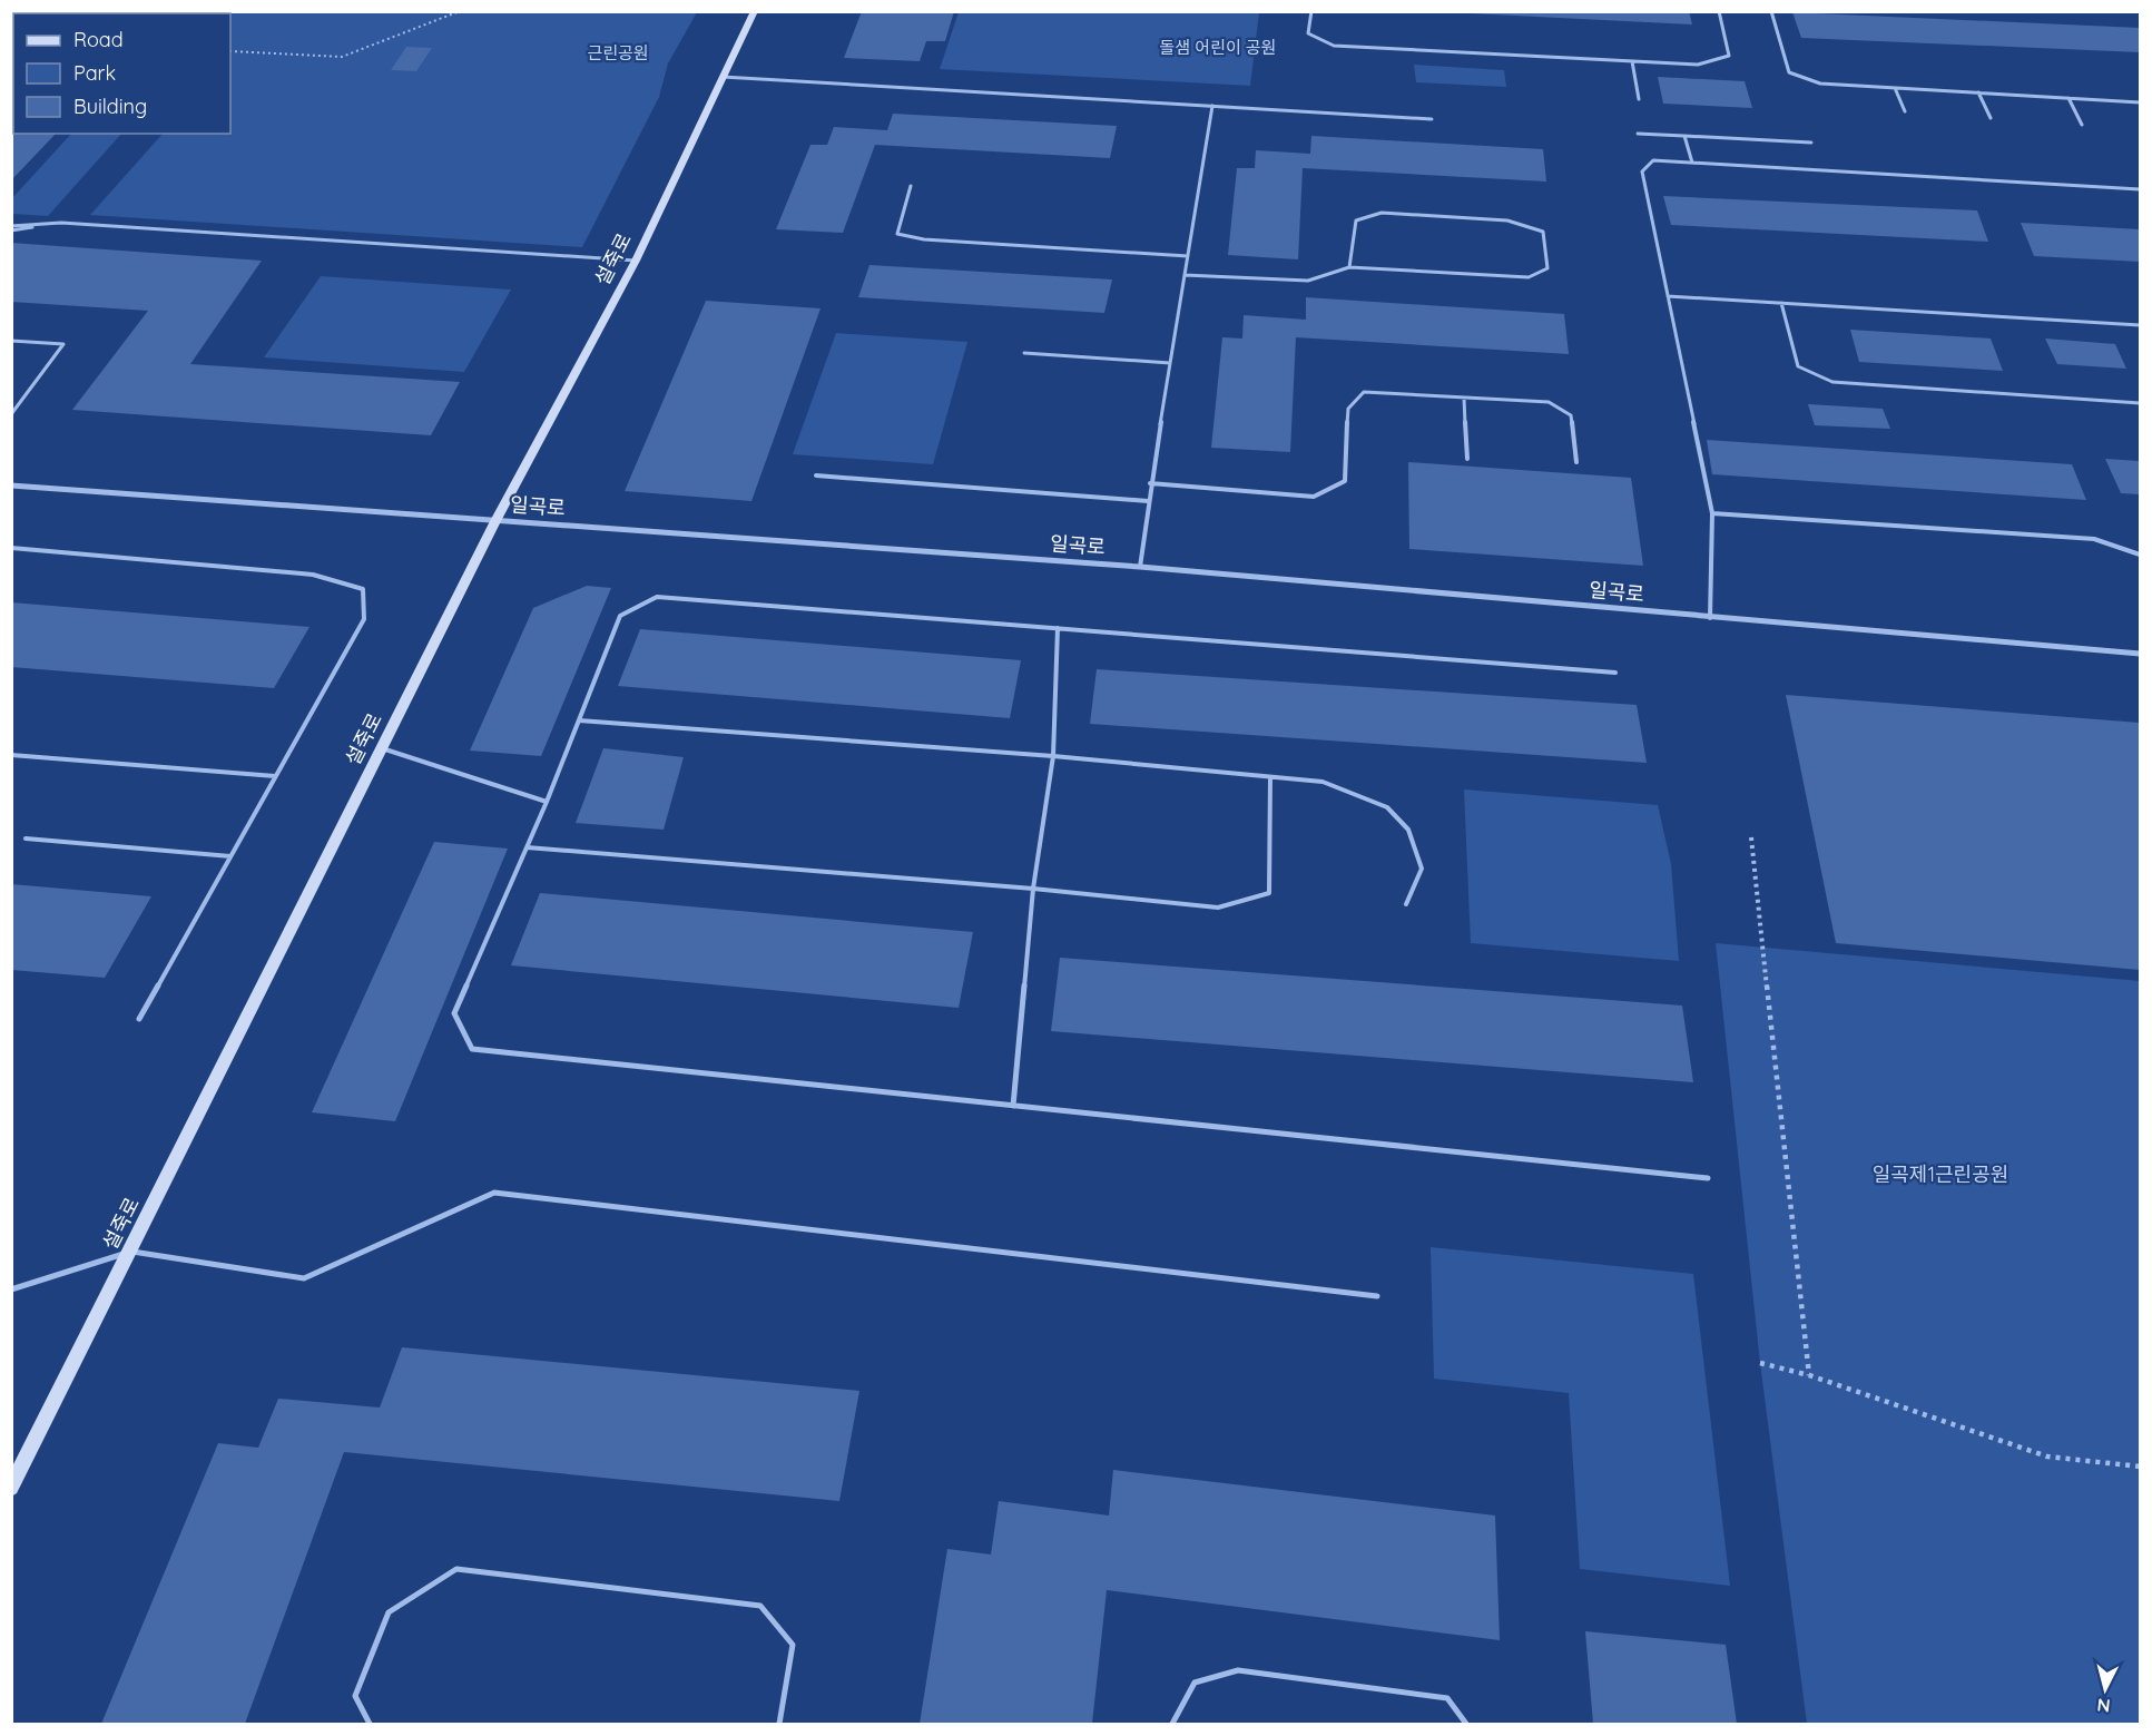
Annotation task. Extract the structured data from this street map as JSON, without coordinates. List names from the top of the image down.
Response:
{
  "streets": {
    "main road": ["설죽로"],
    "street": ["일곡로"]
  },
  "crossings": [
    ["설죽로", "일곡로"]
  ],
  "parks": ["돌샘 어린이 공원", "근린공원", "일곡제1근린공원"],
  "legend": ["Road", "Park", "Building"],
  "north": "bottom"
}
